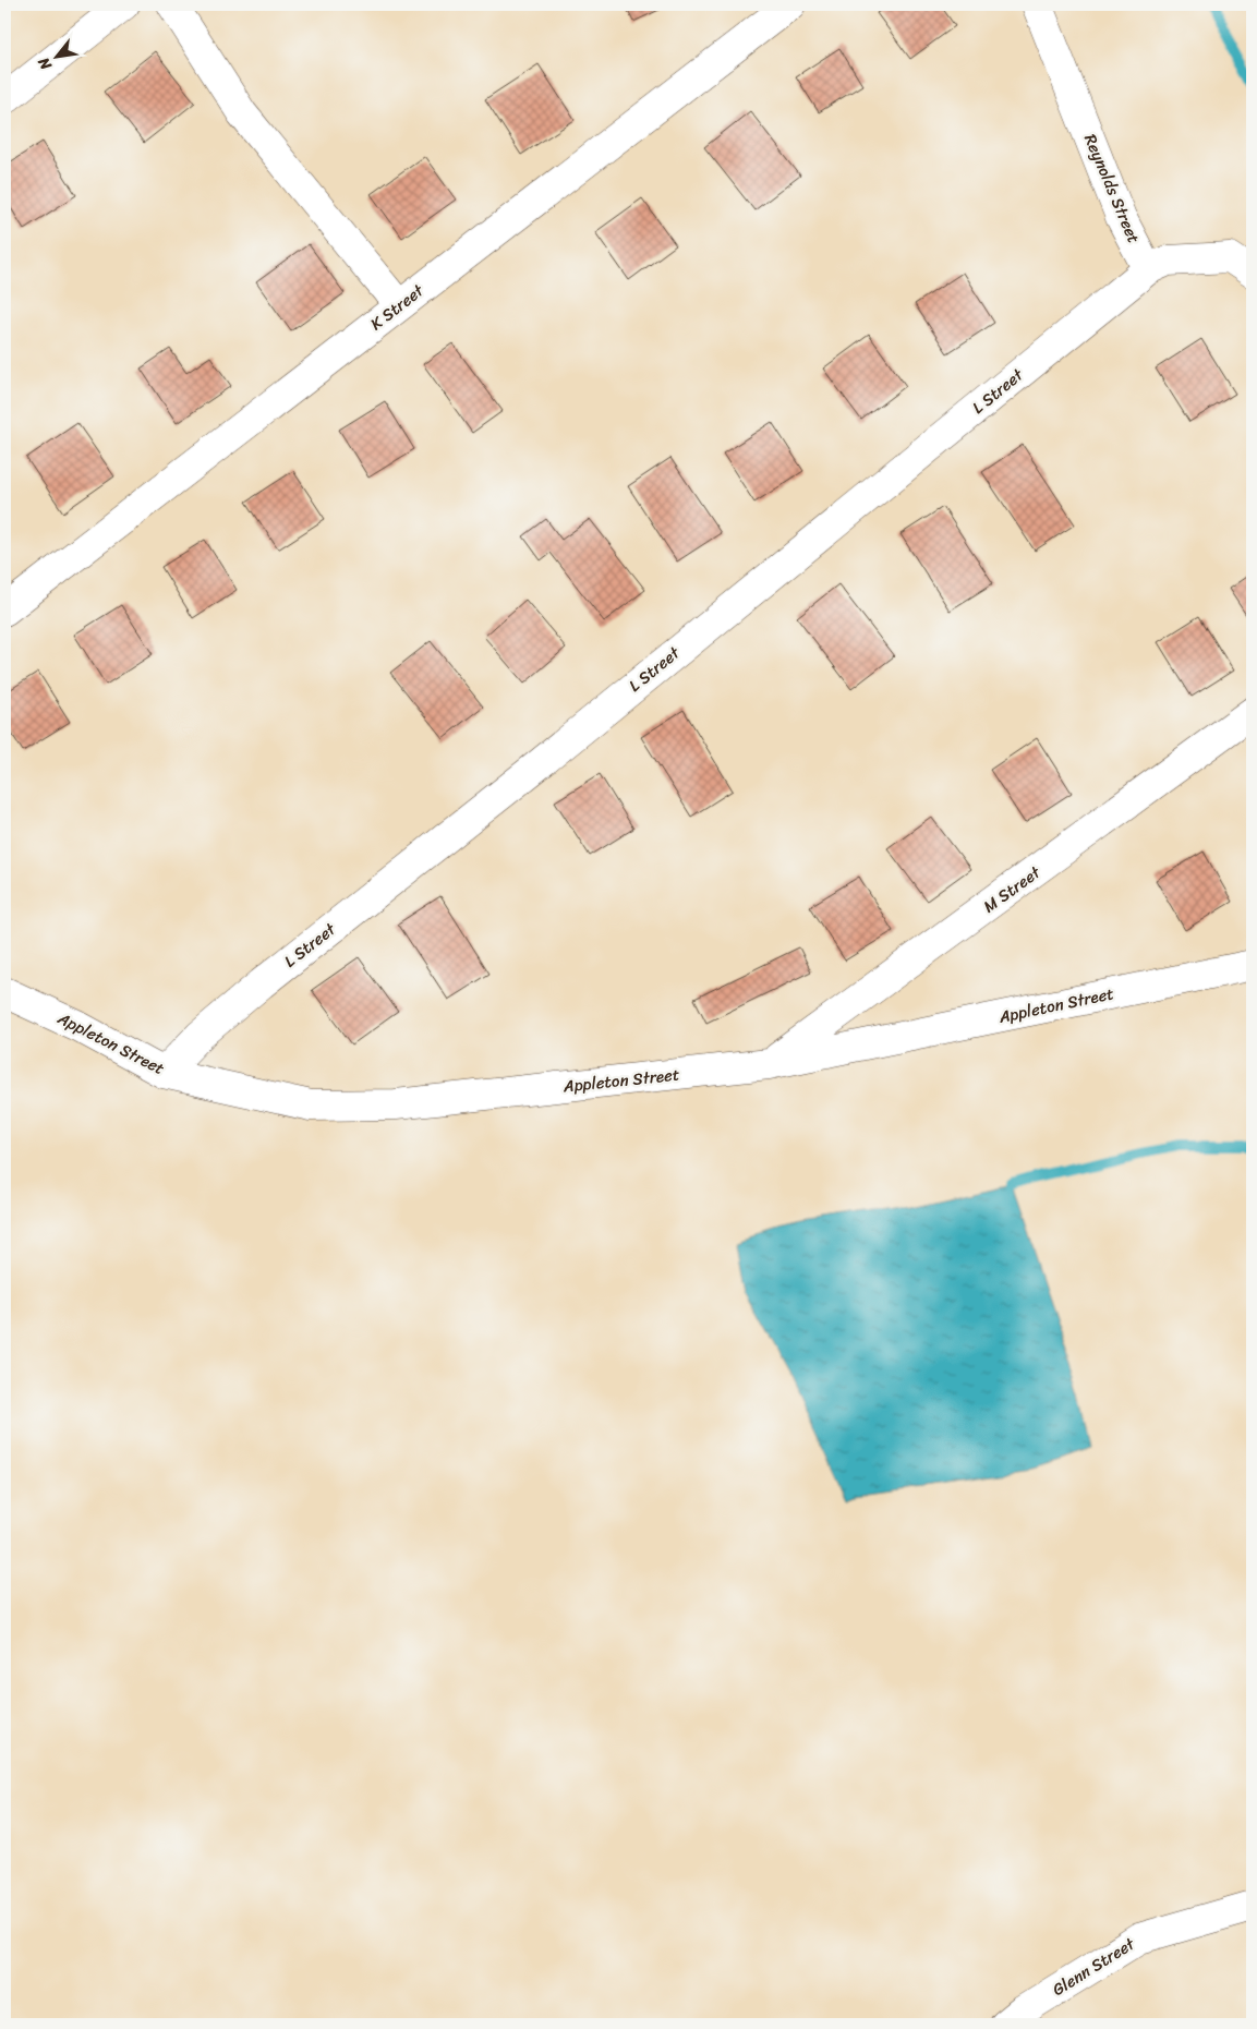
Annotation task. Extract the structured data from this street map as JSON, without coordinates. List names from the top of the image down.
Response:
{
  "streets": {
    "street": [
      "Reynolds Street",
      "K Street",
      "L Street",
      "M Street",
      "Appleton Street",
      "Glenn Street"
    ]
  },
  "crossings": [
    ["Reynolds Street", "L Street"],
    ["L Street", "Appleton Street"],
    ["M Street", "Appleton Street"]
  ],
  "north": "bottom left"
}
